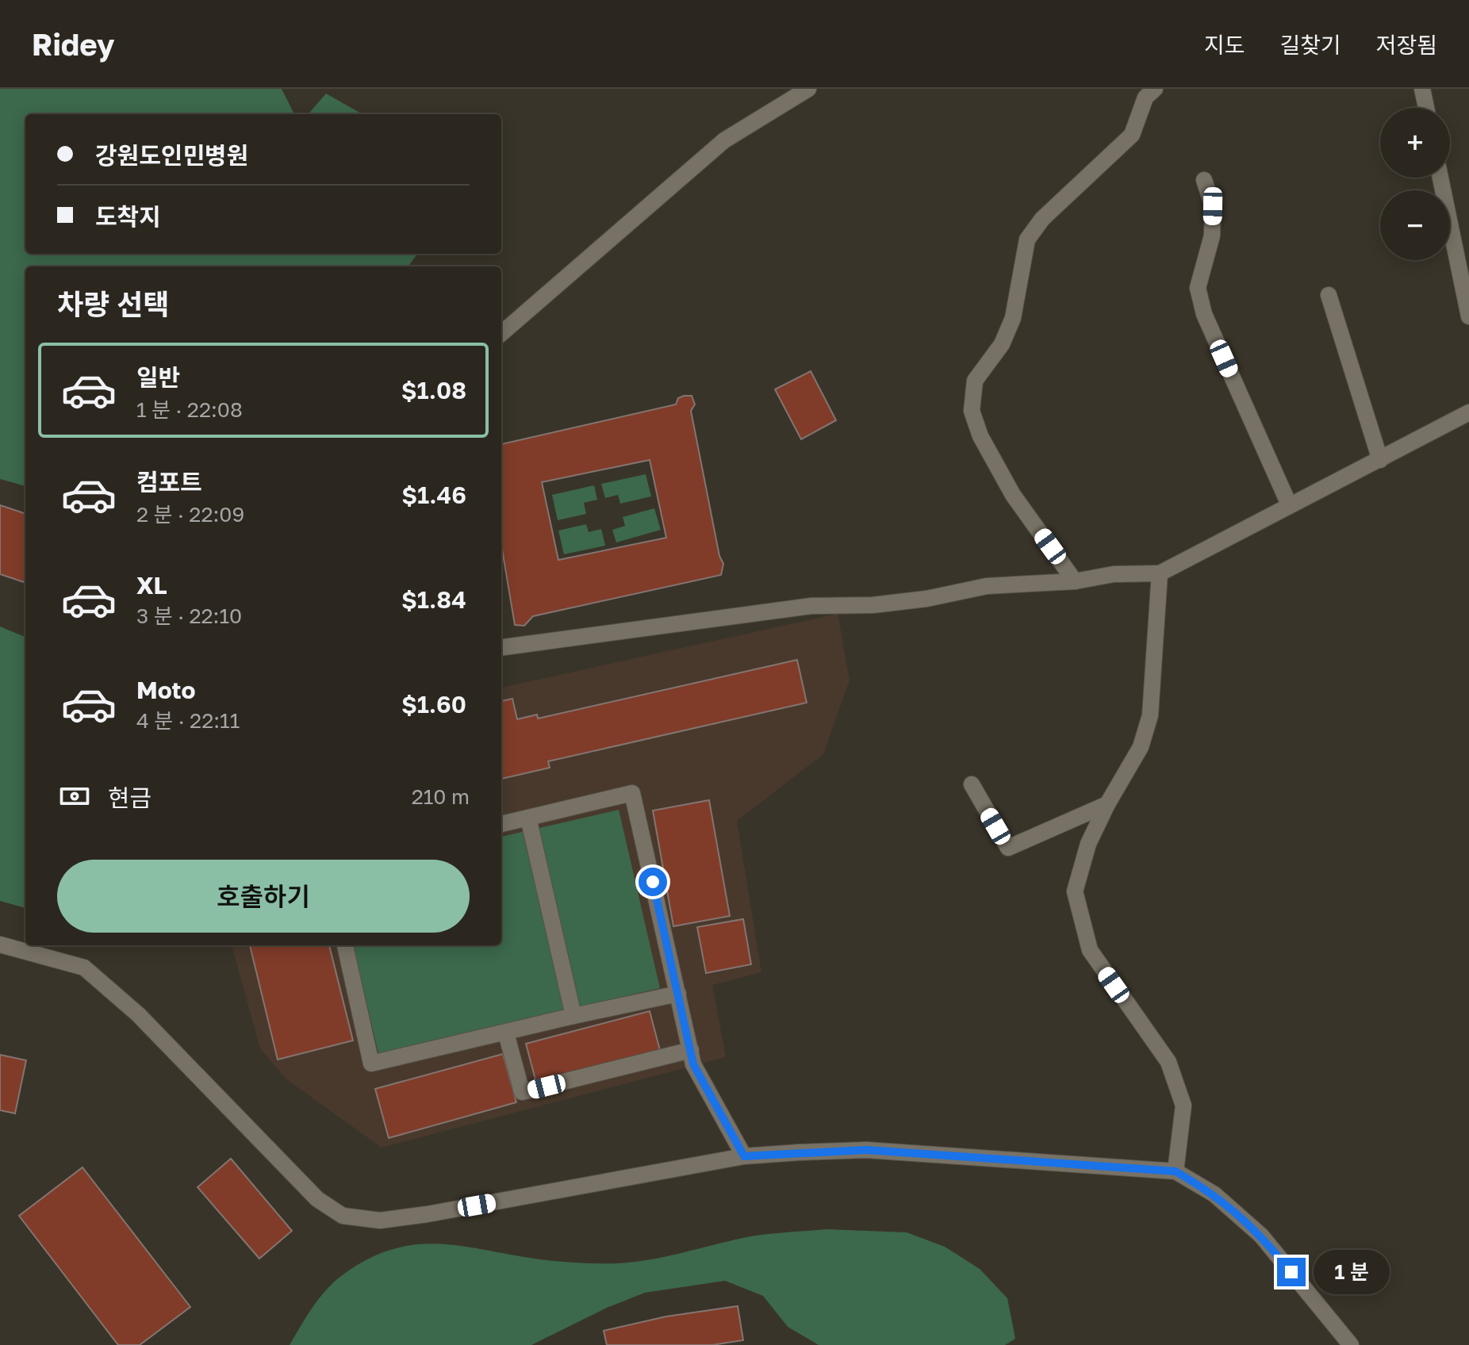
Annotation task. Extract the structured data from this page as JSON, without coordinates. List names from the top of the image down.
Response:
{
  "page": {
    "header": "Ridey",
    "nav": ["지도", "길찾기", "저장됨"],
    "map_buttons": ["+", "−"],
    "banner": ["강원도인민병원", "도착지"],
    "heading": "차량 선택",
    "list": [
      {
        "name": "일반",
        "note": "1 분 · 22:08",
        "value": "$1.08"
      },
      {
        "name": "컴포트",
        "note": "2 분 · 22:09",
        "value": "$1.46"
      },
      {
        "name": "XL",
        "note": "3 분 · 22:10",
        "value": "$1.84"
      },
      {
        "name": "Moto",
        "note": "4 분 · 22:11",
        "value": "$1.60"
      }
    ],
    "pay": ["현금", "210 m"],
    "buttons": "호출하기",
    "bubble": "1 분"
  }
}
